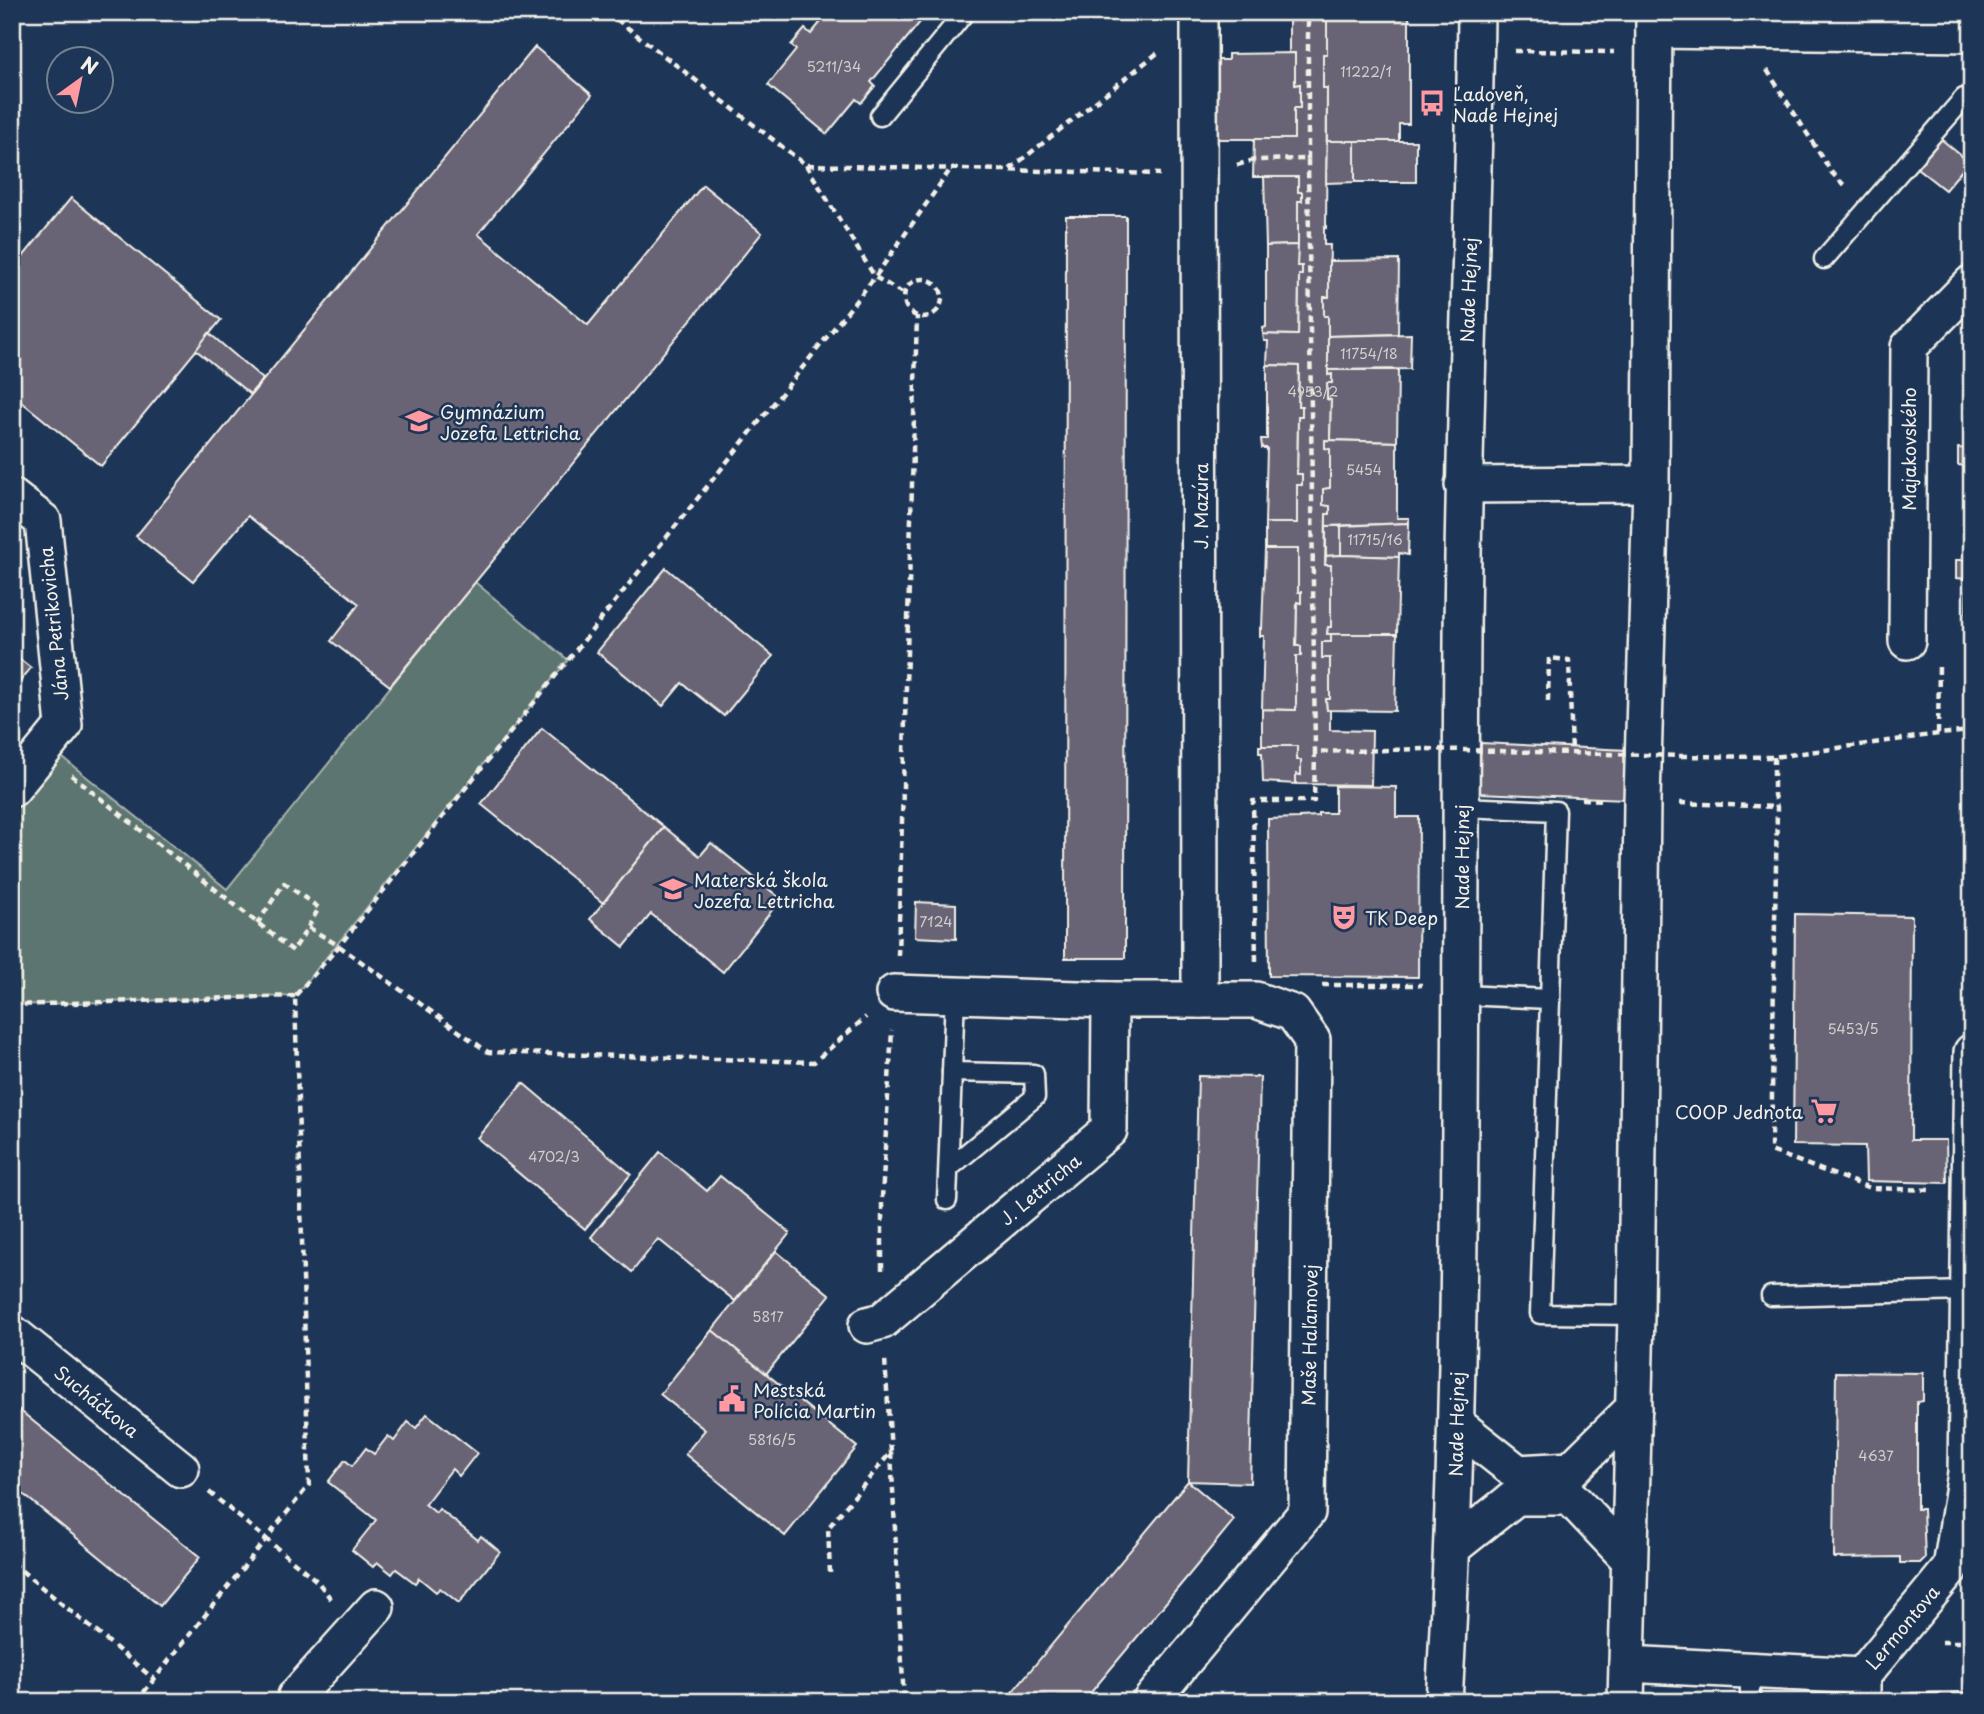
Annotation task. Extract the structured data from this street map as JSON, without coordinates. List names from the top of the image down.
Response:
{
  "streets": {
    "street": [
      "Nade Hejnej",
      "Majakovského",
      "J. Mazúra",
      "Jána Petrikovicha",
      "J. Lettricha",
      "Maše Haľamovej",
      "Sucháčkova",
      "Lermontova"
    ]
  },
  "crossings": [
    ["J. Mazúra", "Maše Haľamovej"]
  ],
  "places": {
    "bus stop": ["Ľadoveň, Nade Hejnej"],
    "school or university": ["Gymnázium Jozefa Lettricha", "Materská škola Jozefa Lettricha"],
    "theatre": ["TK Deep"],
    "supermarket": ["COOP Jednota"],
    "public building": ["Mestská Polícia Martin"]
  },
  "house_numbers": [
    "5211/34",
    "11222/1",
    "11754/18",
    "4953/2",
    "5454",
    "11715/16",
    "7124",
    "5453/5",
    "4702/3",
    "5817",
    "5816/5",
    "4637"
  ],
  "north": "top right"
}
